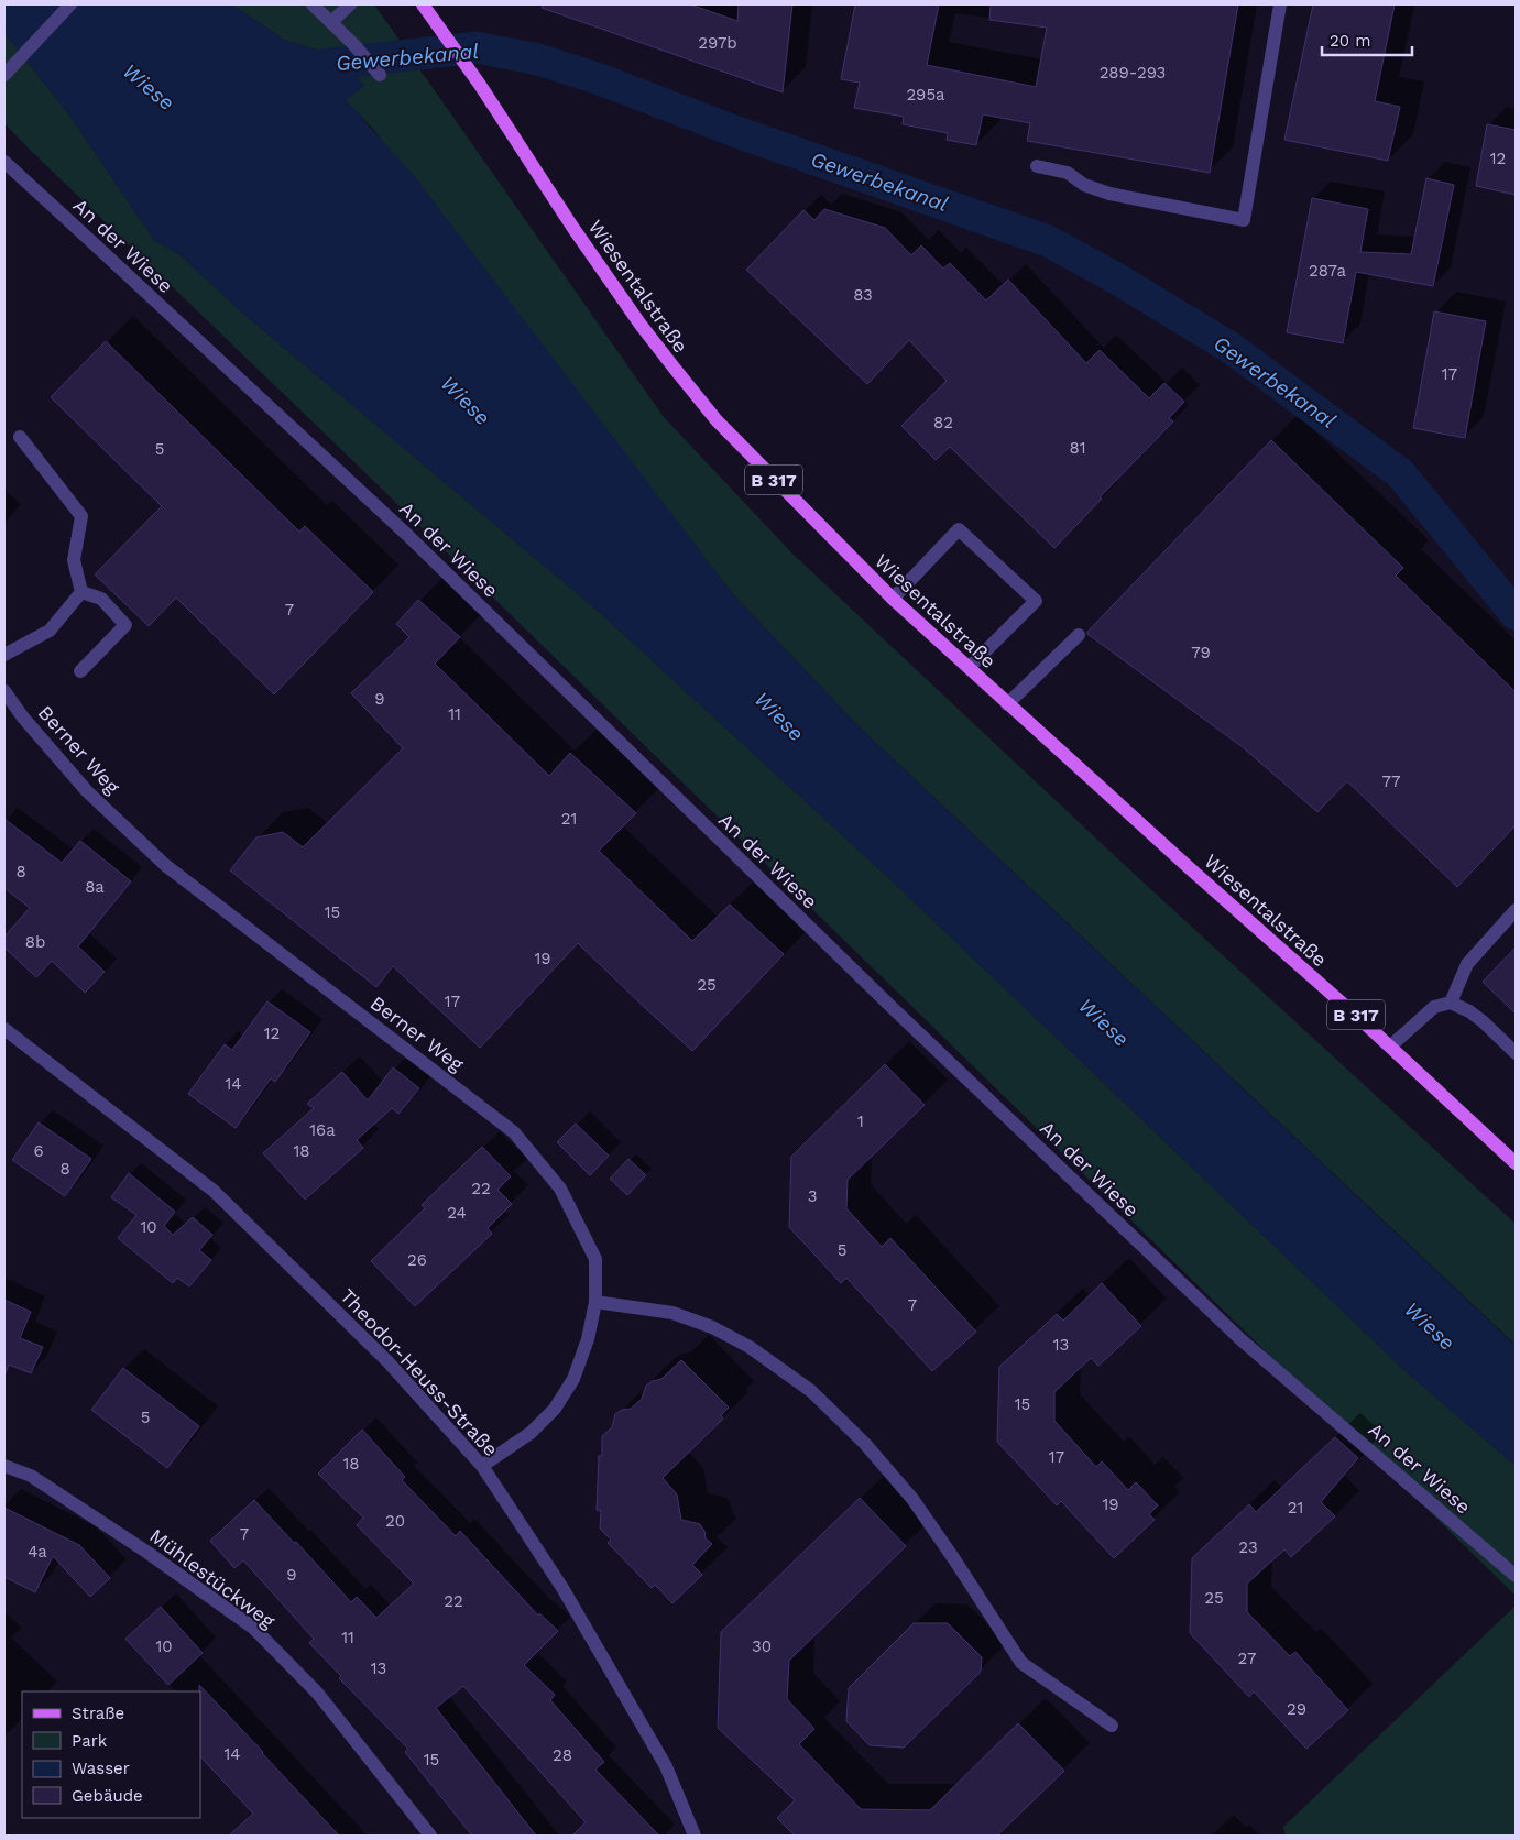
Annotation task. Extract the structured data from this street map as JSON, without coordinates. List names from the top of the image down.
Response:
{
  "streets": {
    "main road": ["Wiesentalstraße", "B 317"],
    "street": [
      "An der Wiese",
      "Berner Weg",
      "Theodor-Heuss-Straße",
      "Mühlestückweg"
    ]
  },
  "crossings": [
    ["Berner Weg", "Theodor-Heuss-Straße"]
  ],
  "water": ["Gewerbekanal", "Wiese"],
  "house_numbers": [
    "297b",
    "289-293",
    "295a",
    "12",
    "287a",
    "83",
    "17",
    "82",
    "81",
    "5",
    "7",
    "79",
    "9",
    "11",
    "77",
    "21",
    "8",
    "8a",
    "15",
    "8b",
    "19",
    "25",
    "17",
    "12",
    "14",
    "1",
    "16a",
    "6",
    "18",
    "8",
    "22",
    "3",
    "24",
    "10",
    "5",
    "26",
    "7",
    "13",
    "15",
    "5",
    "17",
    "18",
    "19",
    "21",
    "20",
    "7",
    "23",
    "4a",
    "9",
    "25",
    "22",
    "11",
    "10",
    "30",
    "27",
    "13",
    "29",
    "14",
    "28",
    "15"
  ],
  "legend": [
    "Straße",
    "Park",
    "Wasser",
    "Gebäude"
  ],
  "scale_bar": "20 m"
}
